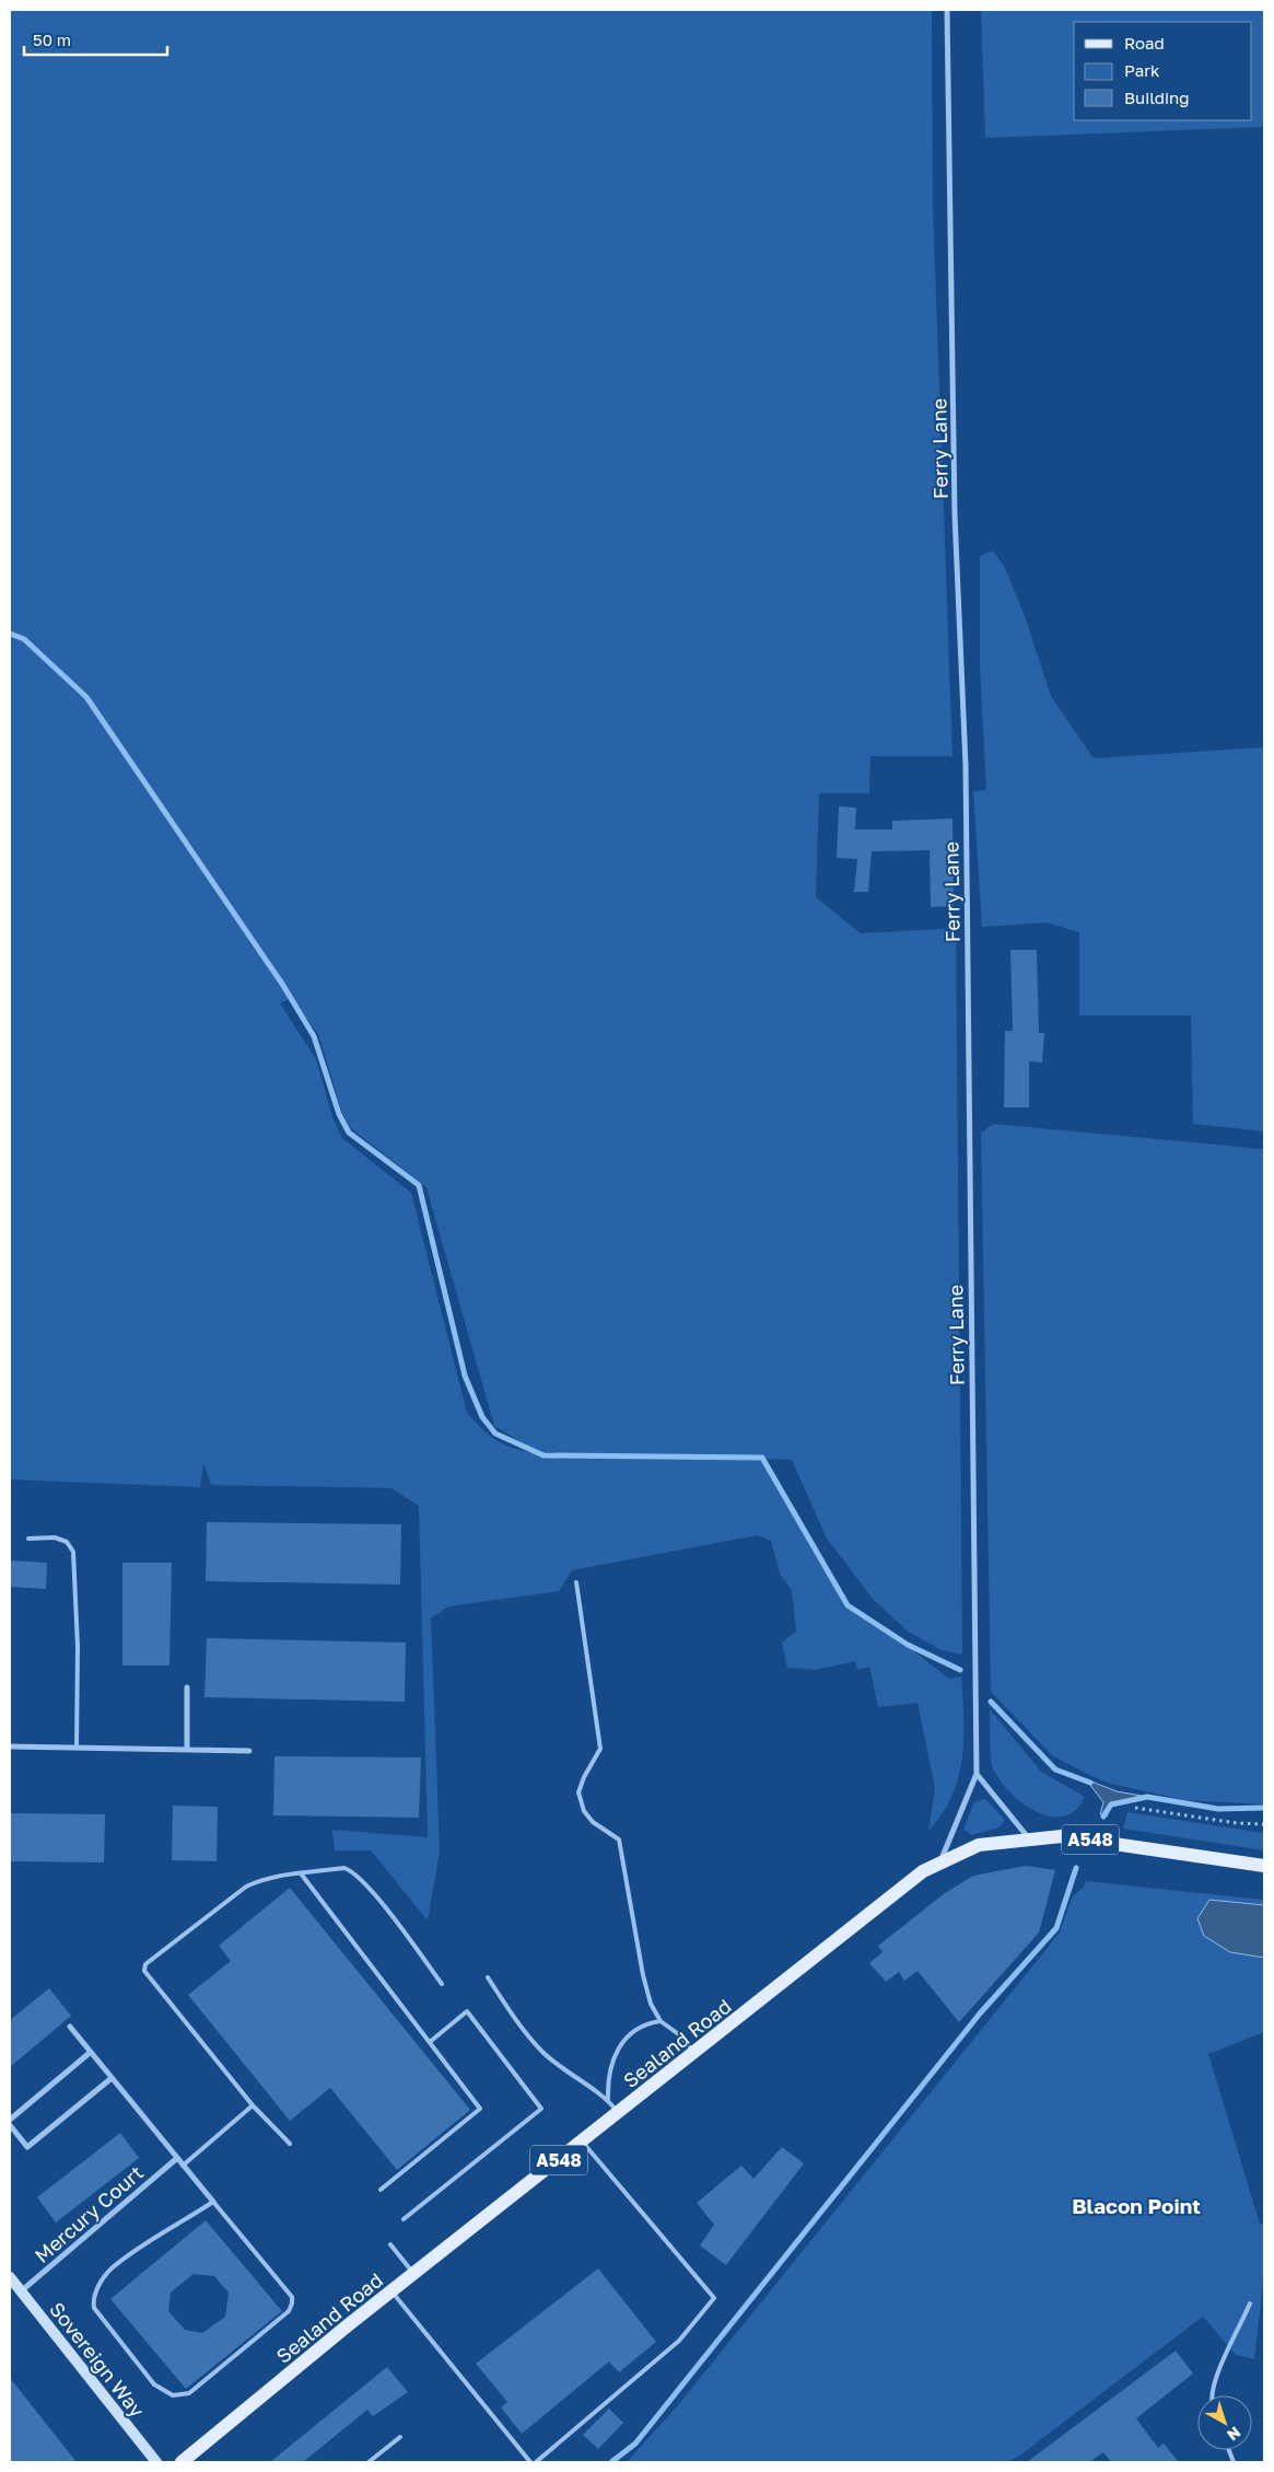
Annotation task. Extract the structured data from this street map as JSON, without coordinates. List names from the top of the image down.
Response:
{
  "streets": {
    "main road": ["A548", "Sealand Road"],
    "street": ["Ferry Lane", "Mercury Court", "Sovereign Way"]
  },
  "crossings": [
    ["Ferry Lane", "Sealand Road"],
    ["Mercury Court", "Sovereign Way"]
  ],
  "districts": ["Blacon Point"],
  "legend": ["Road", "Park", "Building"],
  "scale_bar": "50 m",
  "north": "bottom right"
}
